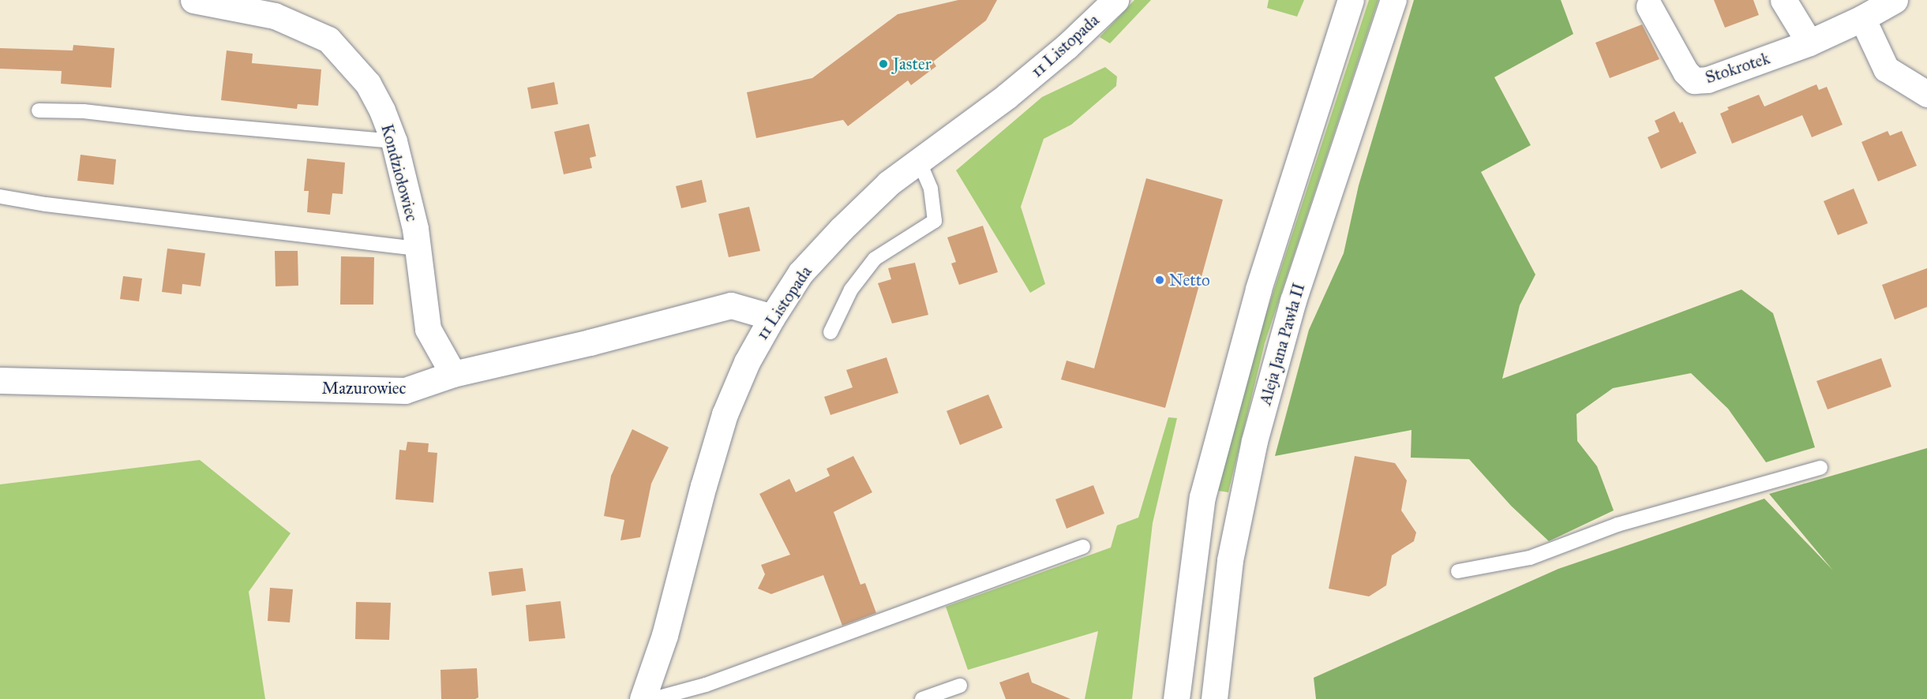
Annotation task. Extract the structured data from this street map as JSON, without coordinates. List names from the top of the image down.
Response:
{
  "streets": {
    "street": [
      "11 Listopada",
      "Stokrotek",
      "Kondziołowiec",
      "Aleja Jana Pawła II",
      "Mazurowiec"
    ]
  },
  "crossings": [
    ["11 Listopada", "Mazurowiec"],
    ["Kondziołowiec", "Mazurowiec"]
  ],
  "places": ["Jaster", "Netto"]
}
